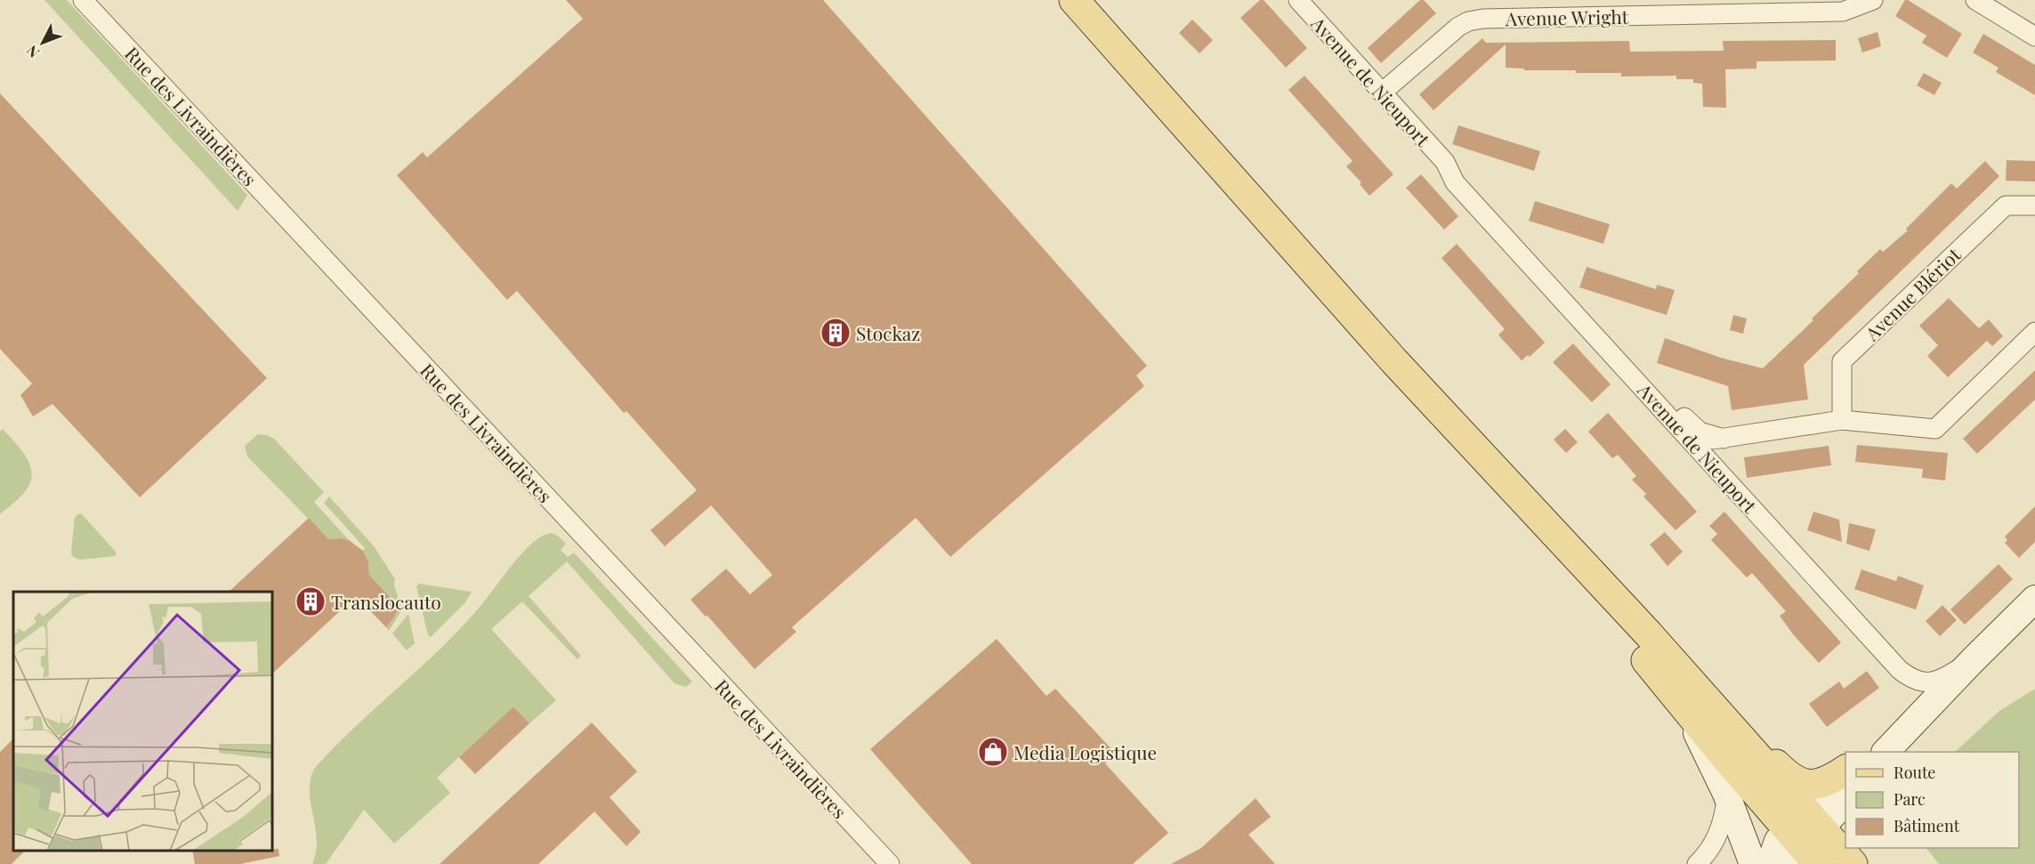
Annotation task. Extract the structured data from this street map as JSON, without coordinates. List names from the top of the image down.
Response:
{
  "streets": {
    "street": [
      "Avenue Wright",
      "Avenue de Nieuport",
      "Rue des Livraindières",
      "Avenue Blériot"
    ]
  },
  "crossings": [
    ["Avenue Wright", "Avenue de Nieuport"]
  ],
  "places": {
    "building": ["Stockaz", "Translocauto"],
    "shop": ["Media Logistique"]
  },
  "legend": ["Route", "Parc", "Bâtiment"],
  "north": "bottom left"
}
